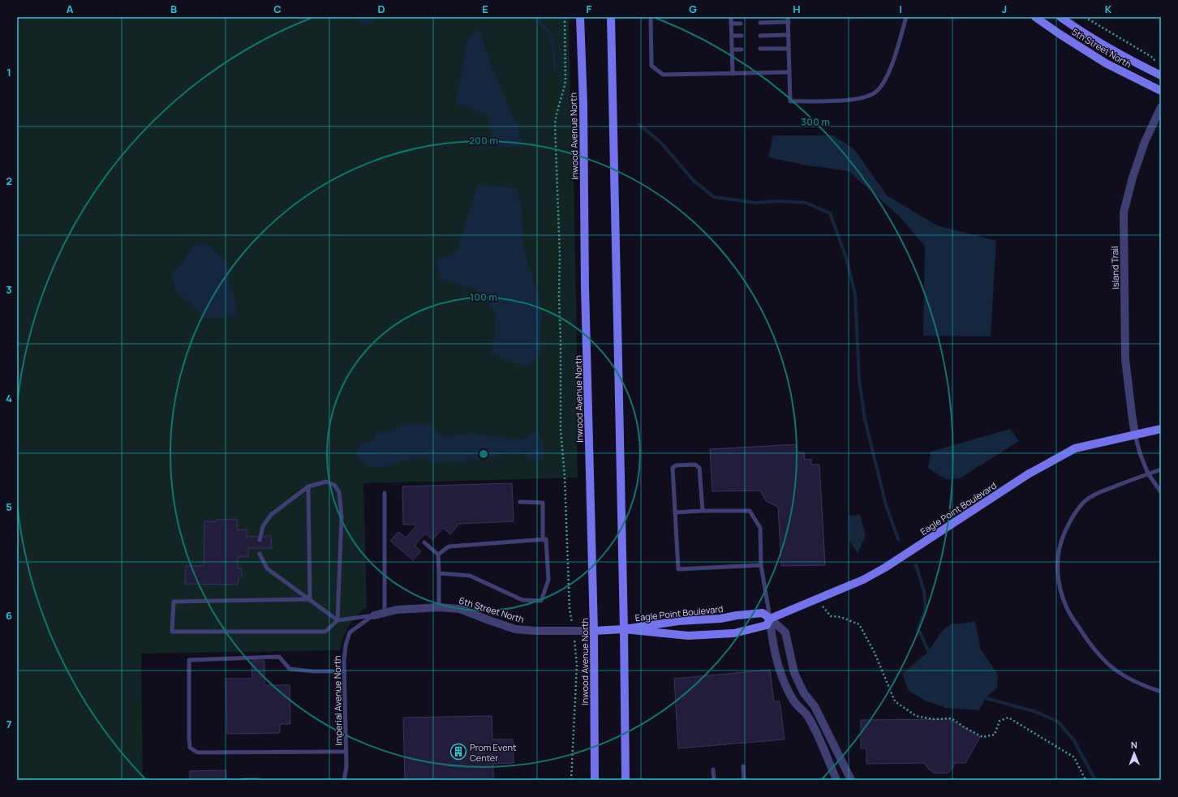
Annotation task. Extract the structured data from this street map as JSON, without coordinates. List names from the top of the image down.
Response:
{
  "streets": {
    "main road": [
      "5th Street North",
      "Inwood Avenue North",
      "Eagle Point Boulevard",
      "6th Street North"
    ],
    "street": ["Island Trail"],
    "lane": ["Imperial Avenue North"]
  },
  "crossings": [
    ["Inwood Avenue North", "6th Street North"],
    ["Island Trail", "Eagle Point Boulevard"],
    ["Eagle Point Boulevard", "6th Street North"],
    ["6th Street North", "Imperial Avenue North"]
  ],
  "places": {
    "building": ["Prom Event Center"]
  },
  "north": "top",
  "grid": {
    "columns": [
      "A",
      "B",
      "C",
      "D",
      "E",
      "F",
      "G",
      "H",
      "I",
      "J",
      "K"
    ],
    "rows": [
      "1",
      "2",
      "3",
      "4",
      "5",
      "6",
      "7"
    ]
  },
  "rings": ["300 m", "200 m", "100 m"]
}
